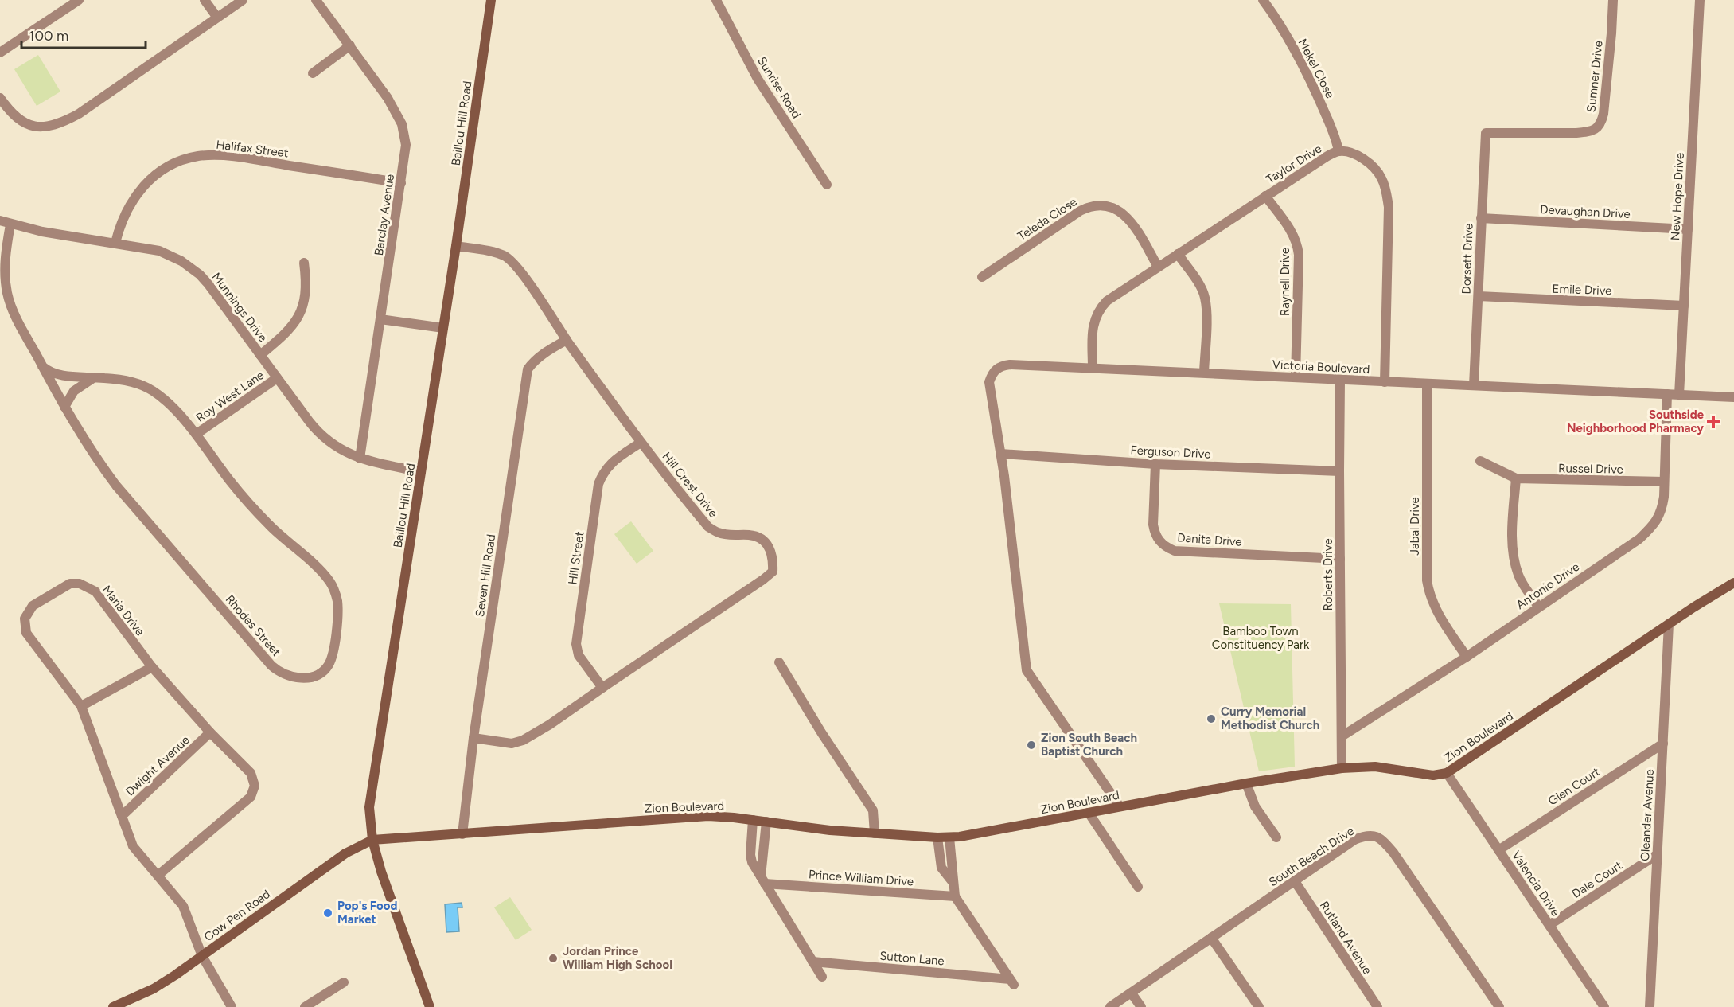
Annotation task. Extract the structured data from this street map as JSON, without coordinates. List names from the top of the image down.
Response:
{
  "streets": {
    "main road": ["Baillou Hill Road", "Zion Boulevard", "Cow Pen Road"],
    "street": [
      "Mekel Close",
      "Sumner Drive",
      "Sunrise Road",
      "Halifax Street",
      "Taylor Drive",
      "New Hope Drive",
      "Devaughan Drive",
      "Barclay Avenue",
      "Teleda Close",
      "Dorsett Drive",
      "Raynell Drive",
      "Emile Drive",
      "Munnings Drive",
      "Victoria Boulevard",
      "Roy West Lane",
      "Ferguson Drive",
      "Russel Drive",
      "Hill Crest Drive",
      "Jabal Drive",
      "Danita Drive",
      "Hill Street",
      "Roberts Drive",
      "Seven Hill Road",
      "Antonio Drive",
      "Maria Drive",
      "Rhodes Street",
      "Dwight Avenue",
      "Glen Court",
      "Oleander Avenue",
      "South Beach Drive",
      "Prince William Drive",
      "Dale Court",
      "Valencia Drive",
      "Rutland Avenue",
      "Sutton Lane"
    ]
  },
  "crossings": [
    ["Mekel Close", "Taylor Drive"],
    ["Sumner Drive", "Dorsett Drive"],
    ["Baillou Hill Road", "Munnings Drive"],
    ["Baillou Hill Road", "Hill Crest Drive"],
    ["Baillou Hill Road", "Zion Boulevard"],
    ["Baillou Hill Road", "Cow Pen Road"],
    ["Halifax Street", "Barclay Avenue"],
    ["Halifax Street", "Munnings Drive"],
    ["Taylor Drive", "Teleda Close"],
    ["Taylor Drive", "Raynell Drive"],
    ["Taylor Drive", "Victoria Boulevard"],
    ["New Hope Drive", "Devaughan Drive"],
    ["New Hope Drive", "Emile Drive"],
    ["New Hope Drive", "Victoria Boulevard"],
    ["Devaughan Drive", "Dorsett Drive"],
    ["Barclay Avenue", "Munnings Drive"],
    ["Dorsett Drive", "Emile Drive"],
    ["Dorsett Drive", "Victoria Boulevard"],
    ["Raynell Drive", "Victoria Boulevard"],
    ["Munnings Drive", "Roy West Lane"],
    ["Munnings Drive", "Rhodes Street"],
    ["Victoria Boulevard", "Ferguson Drive"],
    ["Victoria Boulevard", "Jabal Drive"],
    ["Victoria Boulevard", "Roberts Drive"],
    ["Victoria Boulevard", "Antonio Drive"],
    ["Roy West Lane", "Rhodes Street"],
    ["Ferguson Drive", "Danita Drive"],
    ["Ferguson Drive", "Roberts Drive"],
    ["Russel Drive", "Antonio Drive"],
    ["Hill Crest Drive", "Hill Street"],
    ["Hill Crest Drive", "Seven Hill Road"],
    ["Jabal Drive", "Antonio Drive"],
    ["Danita Drive", "Roberts Drive"],
    ["Roberts Drive", "Antonio Drive"],
    ["Roberts Drive", "Zion Boulevard"],
    ["Seven Hill Road", "Zion Boulevard"],
    ["Maria Drive", "Dwight Avenue"],
    ["Maria Drive", "Cow Pen Road"],
    ["Zion Boulevard", "Oleander Avenue"],
    ["Zion Boulevard", "Valencia Drive"],
    ["Zion Boulevard", "Cow Pen Road"],
    ["Glen Court", "Oleander Avenue"],
    ["Glen Court", "Valencia Drive"],
    ["Oleander Avenue", "Dale Court"],
    ["South Beach Drive", "Rutland Avenue"],
    ["Prince William Drive", "Sutton Lane"],
    ["Dale Court", "Valencia Drive"]
  ],
  "parks": ["Bamboo Town Constituency Park"],
  "places": {
    "health": ["Southside Neighborhood Pharmacy"],
    "other": [
      "Curry Memorial Methodist Church",
      "Zion South Beach Baptist Church",
      "Pop's Food Market",
      "Jordan Prince William High School"
    ]
  },
  "scale_bar": "100 m"
}
